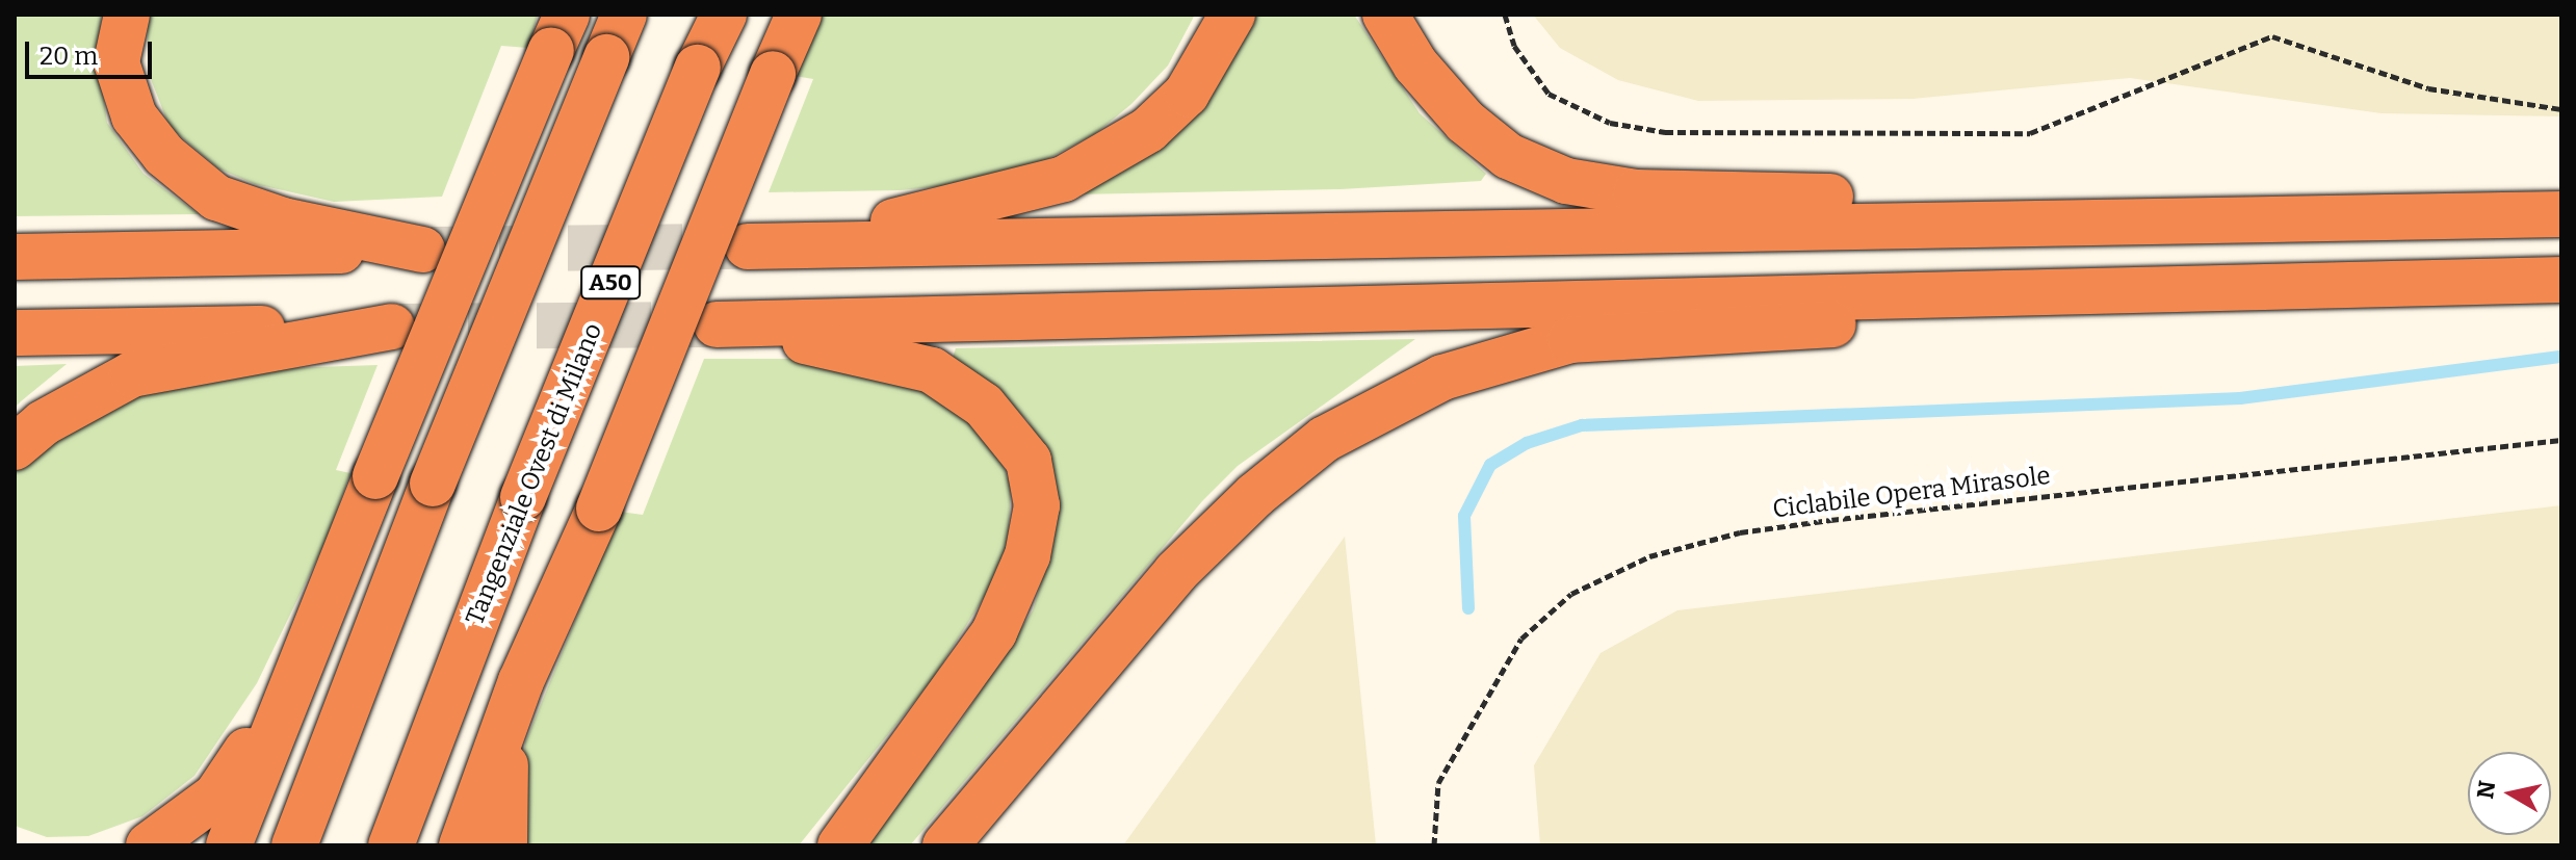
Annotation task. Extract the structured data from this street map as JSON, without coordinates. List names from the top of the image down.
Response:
{
  "streets": {
    "highway": ["A50", "Tangenziale Ovest di Milano"],
    "path": ["Ciclabile Opera Mirasole"]
  },
  "scale_bar": "20 m",
  "north": "left"
}
